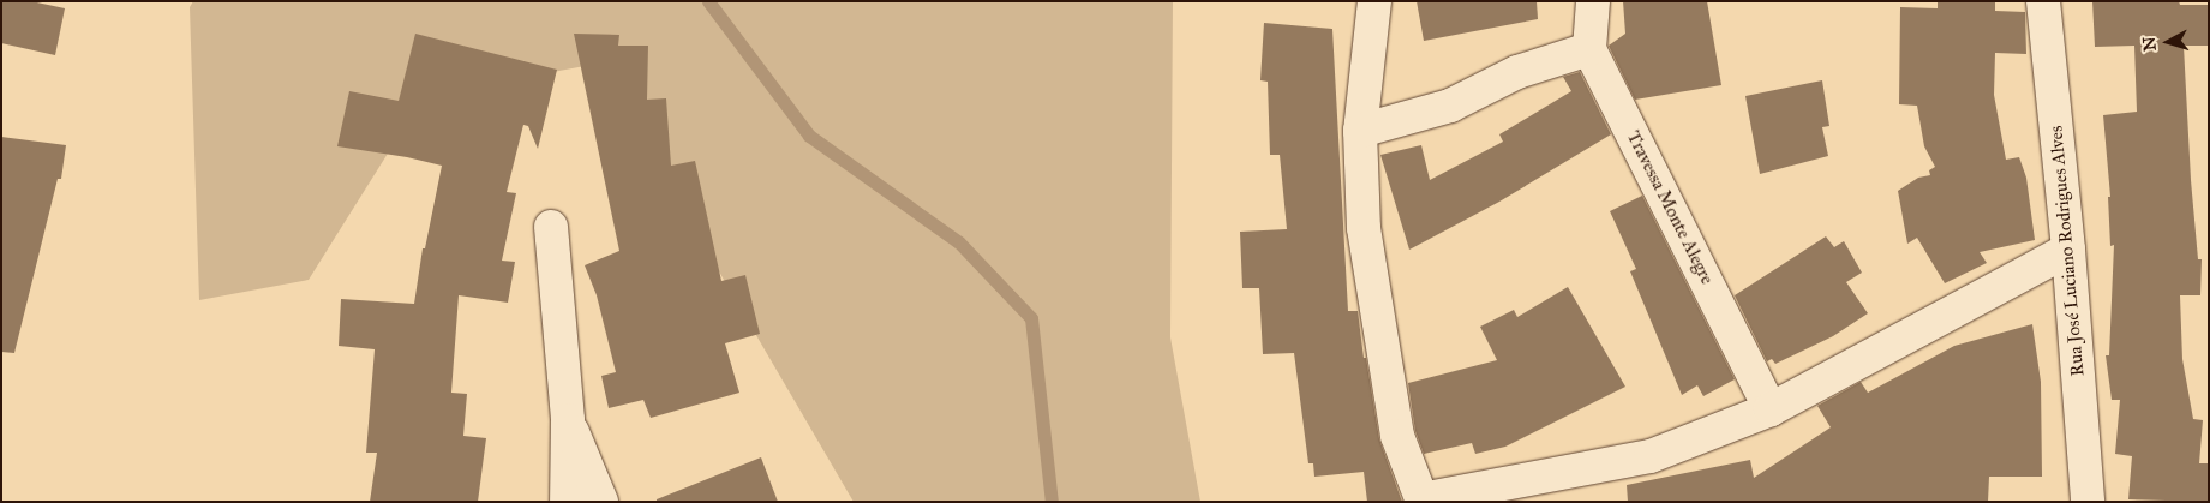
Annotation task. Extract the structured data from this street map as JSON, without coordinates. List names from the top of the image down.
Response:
{
  "streets": {
    "street": ["Travessa Monte Alegre", "Rua José Luciano Rodrigues Alves"]
  },
  "north": "left"
}
